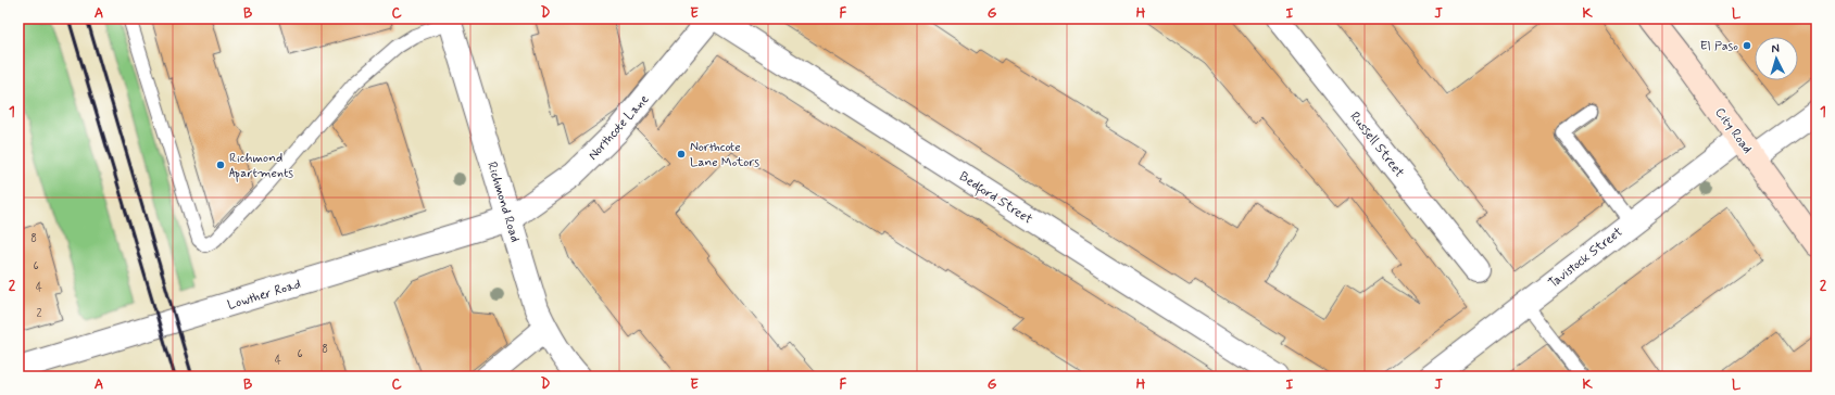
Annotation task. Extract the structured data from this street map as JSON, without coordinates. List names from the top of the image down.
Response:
{
  "streets": {
    "main road": ["City Road"],
    "street": [
      "Northcote Lane",
      "Russell Street",
      "Bedford Street",
      "Richmond Road",
      "Tavistock Street",
      "Lowther Road"
    ]
  },
  "crossings": [
    ["Northcote Lane", "Richmond Road"],
    ["Northcote Lane", "Lowther Road"],
    ["City Road", "Tavistock Street"],
    ["Richmond Road", "Lowther Road"]
  ],
  "places": ["El Paso", "Northcote Lane Motors", "Richmond Apartments"],
  "house_numbers": [
    "8",
    "6",
    "4",
    "2",
    "8",
    "6",
    "4"
  ],
  "north": "top",
  "grid": {
    "columns": [
      "A",
      "B",
      "C",
      "D",
      "E",
      "F",
      "G",
      "H",
      "I",
      "J",
      "K",
      "L"
    ],
    "rows": ["1", "2"]
  }
}
